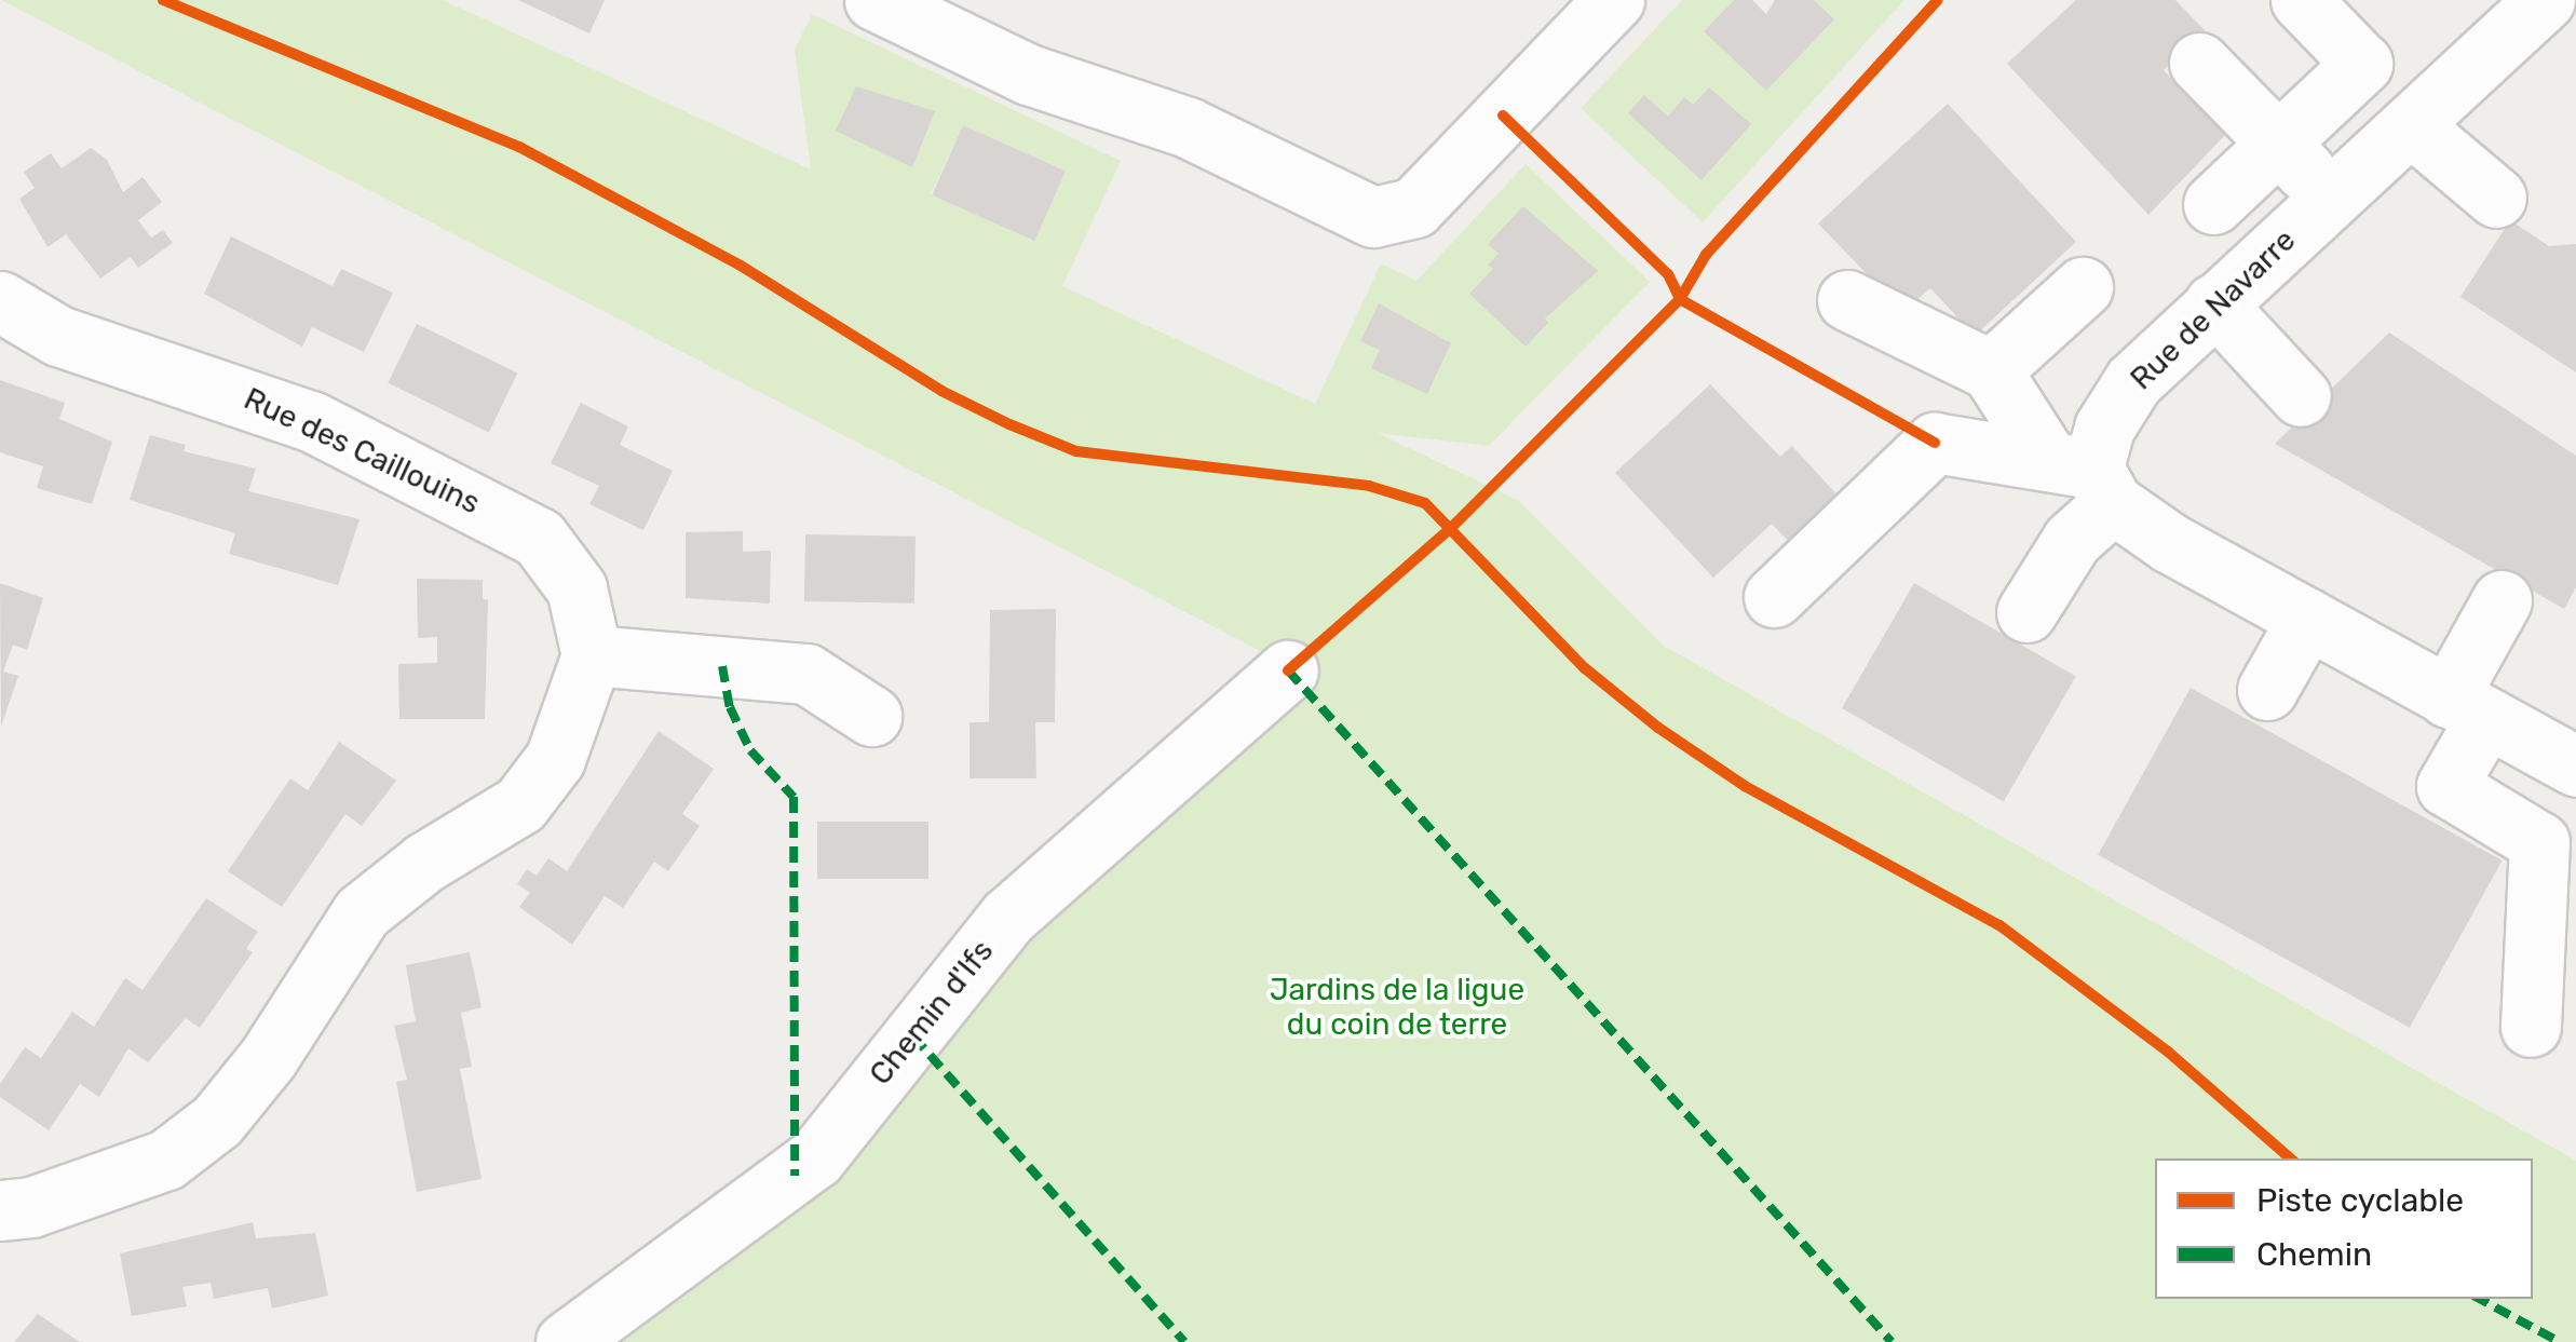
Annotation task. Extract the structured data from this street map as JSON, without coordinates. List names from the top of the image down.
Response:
{
  "streets": {
    "street": ["Rue de Navarre", "Rue des Caillouins", "Chemin d'Ifs"]
  },
  "parks": ["Jardins de la ligue du coin de terre"],
  "legend": ["Piste cyclable", "Chemin"]
}
